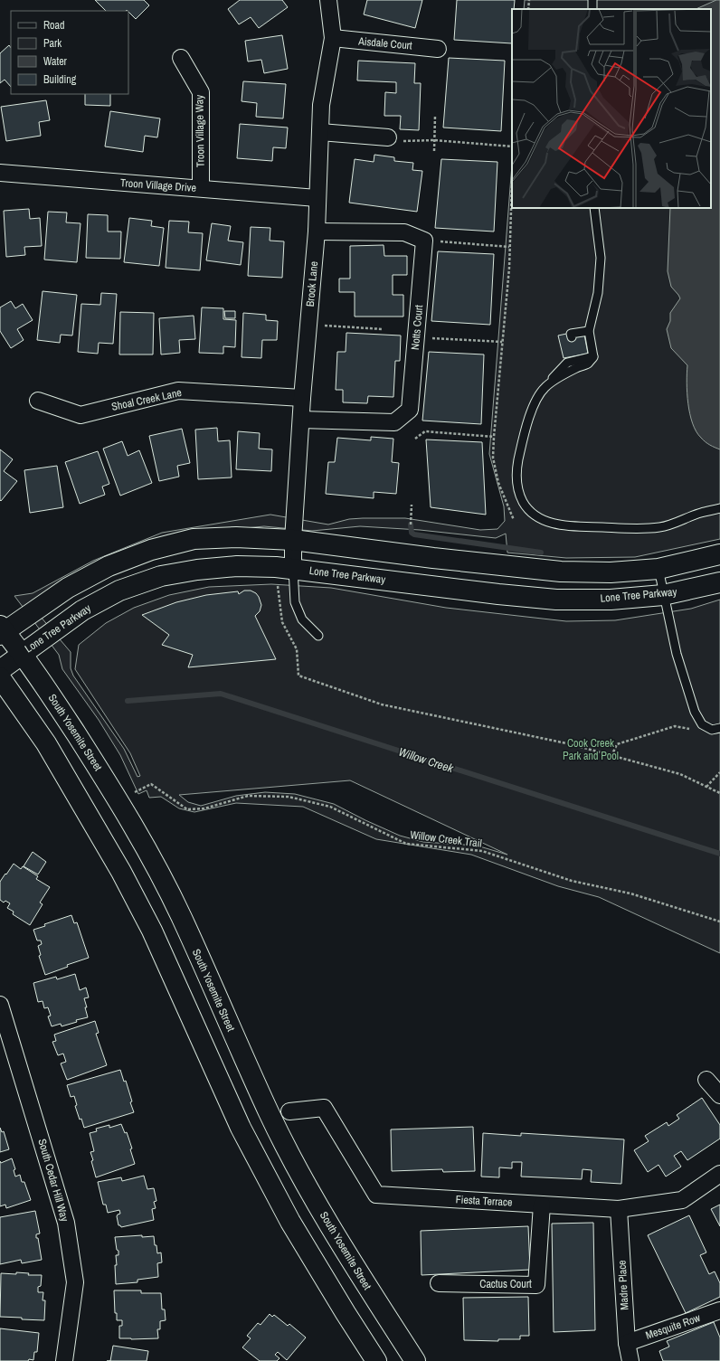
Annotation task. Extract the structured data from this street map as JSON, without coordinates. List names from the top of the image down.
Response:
{
  "streets": {
    "main road": ["Lone Tree Parkway", "South Yosemite Street"],
    "street": [
      "Aisdale Court",
      "Troon Village Way",
      "Troon Village Drive",
      "Brook Lane",
      "Notts Court",
      "Shoal Creek Lane",
      "South Cedar Hill Way",
      "Fiesta Terrace",
      "Cactus Court",
      "Madre Place",
      "Mesquite Row"
    ],
    "path": ["Willow Creek Trail"]
  },
  "crossings": [
    ["Aisdale Court", "Brook Lane"],
    ["Troon Village Way", "Troon Village Drive"],
    ["Troon Village Drive", "Brook Lane"],
    ["Brook Lane", "Notts Court"],
    ["Brook Lane", "Shoal Creek Lane"],
    ["Brook Lane", "Lone Tree Parkway"],
    ["Lone Tree Parkway", "South Yosemite Street"],
    ["South Yosemite Street", "Willow Creek Trail"],
    ["Fiesta Terrace", "Cactus Court"],
    ["Fiesta Terrace", "Madre Place"],
    ["Madre Place", "Mesquite Row"]
  ],
  "water": ["Willow Creek"],
  "parks": ["Cook Creek Park and Pool"],
  "legend": [
    "Road",
    "Park",
    "Water",
    "Building"
  ]
}
